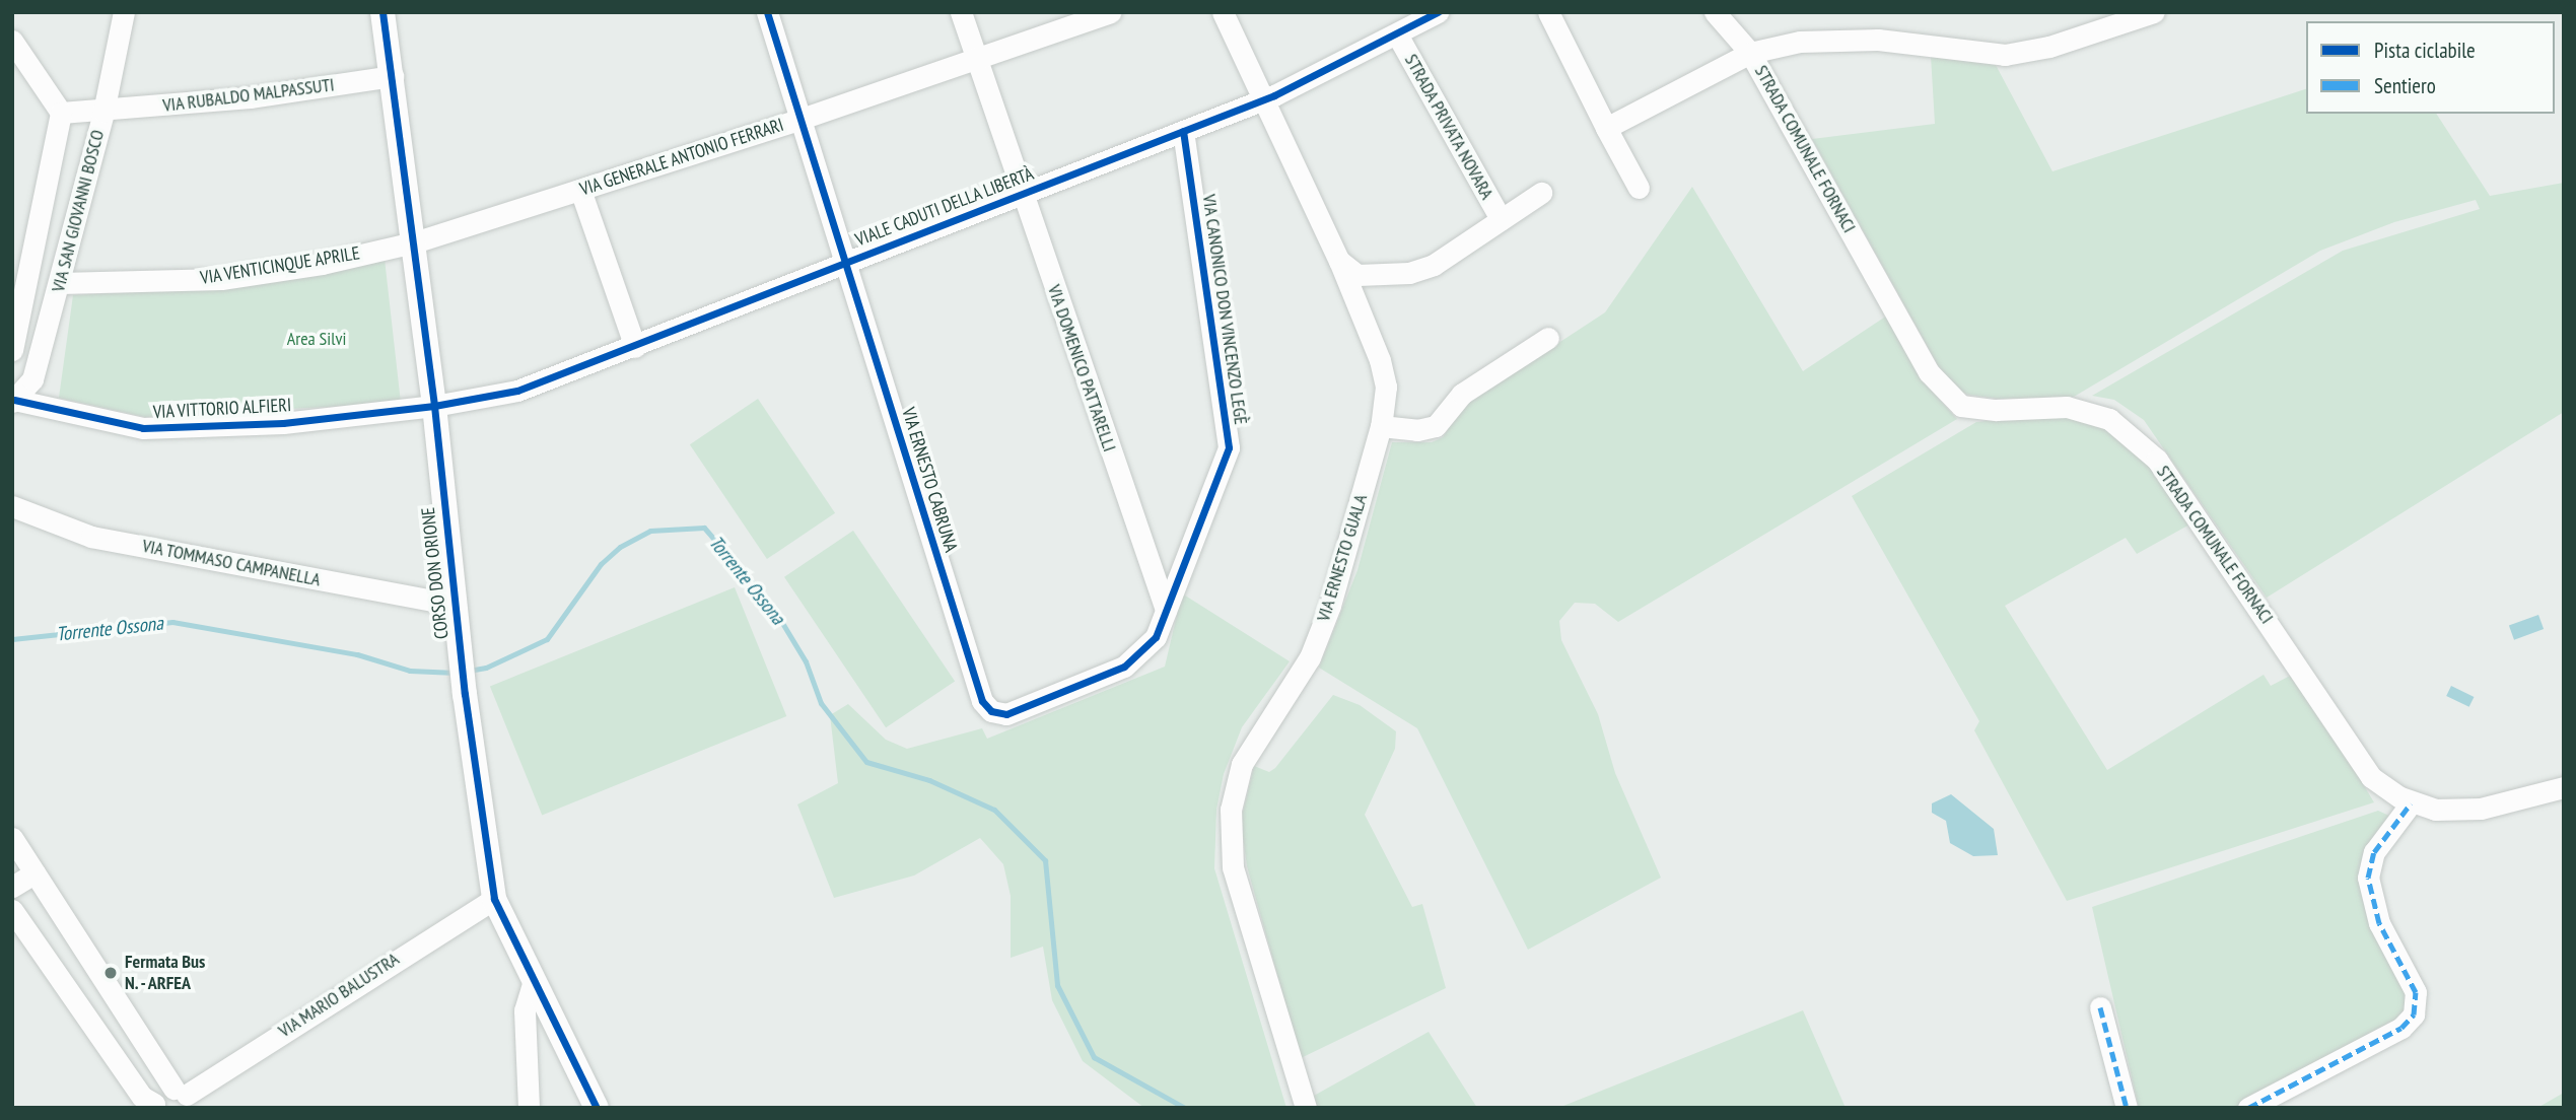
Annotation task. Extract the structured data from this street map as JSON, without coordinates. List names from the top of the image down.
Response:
{
  "streets": {
    "street": [
      "VIA RUBALDO MALPASSUTI",
      "STRADA PRIVATA NOVARA",
      "STRADA COMUNALE FORNACI",
      "VIA GENERALE ANTONIO FERRARI",
      "VIALE CADUTI DELLA LIBERTÀ",
      "VIA SAN GIOVANNI BOSCO",
      "VIA VENTICINQUE APRILE",
      "VIA CANONICO DON VINCENZO LEGÈ",
      "VIA DOMENICO PATTARELLI",
      "VIA VITTORIO ALFIERI",
      "VIA ERNESTO CABRUNA",
      "VIA ERNESTO GUALA",
      "VIA TOMMASO CAMPANELLA",
      "CORSO DON ORIONE",
      "VIA MARIO BALUSTRA"
    ]
  },
  "crossings": [
    ["VIA RUBALDO MALPASSUTI", "VIA SAN GIOVANNI BOSCO"],
    ["VIA RUBALDO MALPASSUTI", "CORSO DON ORIONE"],
    ["STRADA PRIVATA NOVARA", "VIA ERNESTO GUALA"],
    ["VIA GENERALE ANTONIO FERRARI", "VIA VENTICINQUE APRILE"],
    ["VIA GENERALE ANTONIO FERRARI", "VIA DOMENICO PATTARELLI"],
    ["VIA GENERALE ANTONIO FERRARI", "VIA ERNESTO CABRUNA"],
    ["VIA GENERALE ANTONIO FERRARI", "CORSO DON ORIONE"],
    ["VIALE CADUTI DELLA LIBERTÀ", "VIA CANONICO DON VINCENZO LEGÈ"],
    ["VIALE CADUTI DELLA LIBERTÀ", "VIA DOMENICO PATTARELLI"],
    ["VIALE CADUTI DELLA LIBERTÀ", "VIA VITTORIO ALFIERI"],
    ["VIALE CADUTI DELLA LIBERTÀ", "VIA ERNESTO CABRUNA"],
    ["VIALE CADUTI DELLA LIBERTÀ", "VIA ERNESTO GUALA"],
    ["VIALE CADUTI DELLA LIBERTÀ", "CORSO DON ORIONE"],
    ["VIA SAN GIOVANNI BOSCO", "VIA VENTICINQUE APRILE"],
    ["VIA SAN GIOVANNI BOSCO", "VIA VITTORIO ALFIERI"],
    ["VIA VENTICINQUE APRILE", "CORSO DON ORIONE"],
    ["VIA CANONICO DON VINCENZO LEGÈ", "VIA DOMENICO PATTARELLI"],
    ["VIA CANONICO DON VINCENZO LEGÈ", "VIA ERNESTO CABRUNA"],
    ["VIA DOMENICO PATTARELLI", "VIA ERNESTO CABRUNA"],
    ["VIA VITTORIO ALFIERI", "CORSO DON ORIONE"],
    ["VIA TOMMASO CAMPANELLA", "CORSO DON ORIONE"],
    ["CORSO DON ORIONE", "VIA MARIO BALUSTRA"]
  ],
  "water": ["Torrente Ossona"],
  "parks": ["Area Silvi"],
  "places": ["Fermata Bus N. - ARFEA"],
  "legend": ["Pista ciclabile", "Sentiero"]
}
